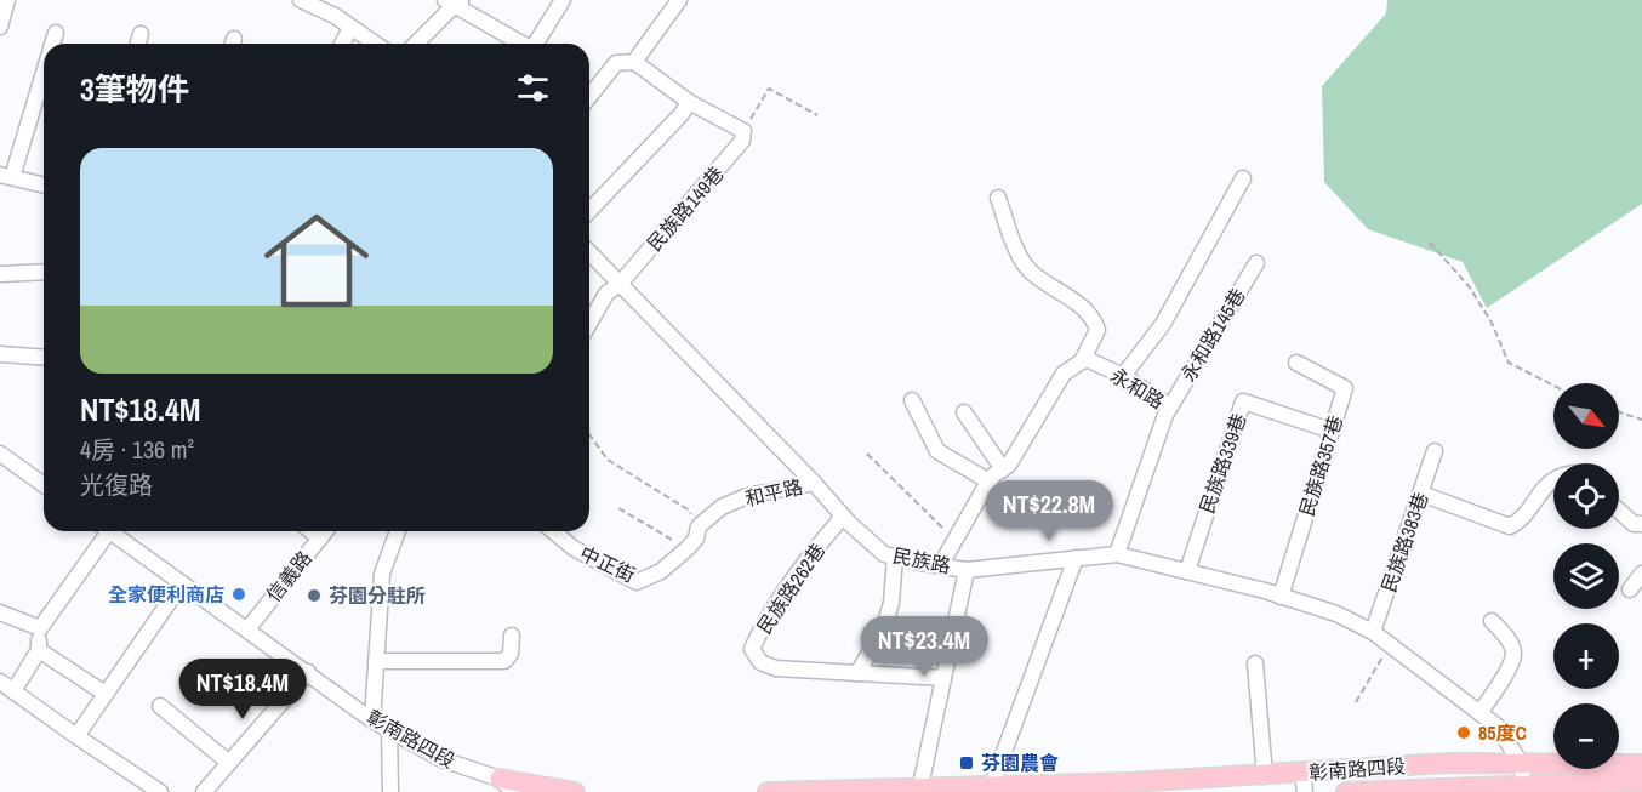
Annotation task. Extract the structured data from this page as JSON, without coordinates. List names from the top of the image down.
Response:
{
  "streets": {
    "main road": ["彰南路四段"],
    "street": [
      "民族路149巷",
      "永和路145巷",
      "永和路",
      "民族路339巷",
      "民族路357巷",
      "和平路",
      "民族路383巷",
      "民族路",
      "中正街",
      "信義路",
      "民族路262巷"
    ]
  },
  "crossings": [
    ["民族路149巷", "民族路"],
    ["永和路145巷", "永和路"],
    ["永和路", "民族路"],
    ["民族路339巷", "民族路357巷"],
    ["民族路339巷", "民族路"],
    ["民族路357巷", "民族路"],
    ["和平路", "民族路"],
    ["和平路", "中正街"],
    ["民族路383巷", "民族路"],
    ["民族路", "民族路262巷"],
    ["民族路", "彰南路四段"],
    ["信義路", "彰南路四段"]
  ],
  "places": {
    "other": ["全家便利商店", "芬園分駐所", "85度C"],
    "transit": ["芬園農會"]
  },
  "north": "bottom right",
  "page": {
    "heading": "3筆物件",
    "list": [
      {
        "name": "NT$18.4M",
        "note": "4房 · 136 m² · 光復路"
      }
    ],
    "map_buttons": ["+", "−"],
    "price": ["NT$22.8M", "NT$23.4M", "NT$18.4M"]
  }
}
